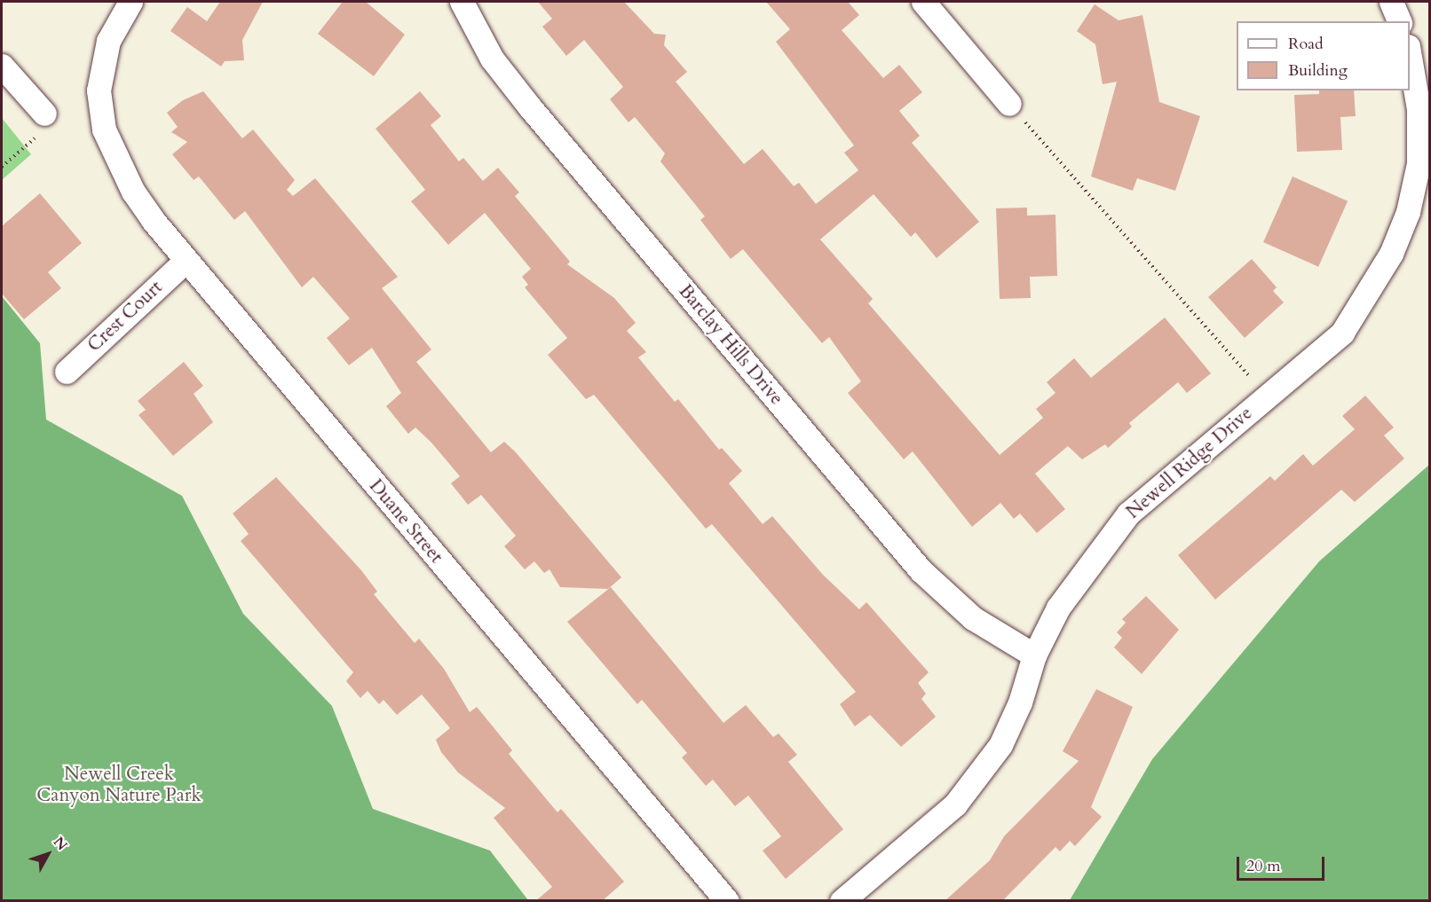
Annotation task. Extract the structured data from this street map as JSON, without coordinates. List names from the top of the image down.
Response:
{
  "streets": {
    "street": [
      "Crest Court",
      "Barclay Hills Drive",
      "Newell Ridge Drive",
      "Duane Street"
    ]
  },
  "crossings": [
    ["Crest Court", "Duane Street"],
    ["Barclay Hills Drive", "Newell Ridge Drive"]
  ],
  "parks": ["Newell Creek Canyon Nature Park"],
  "legend": ["Road", "Building"],
  "scale_bar": "20 m",
  "north": "top right"
}
